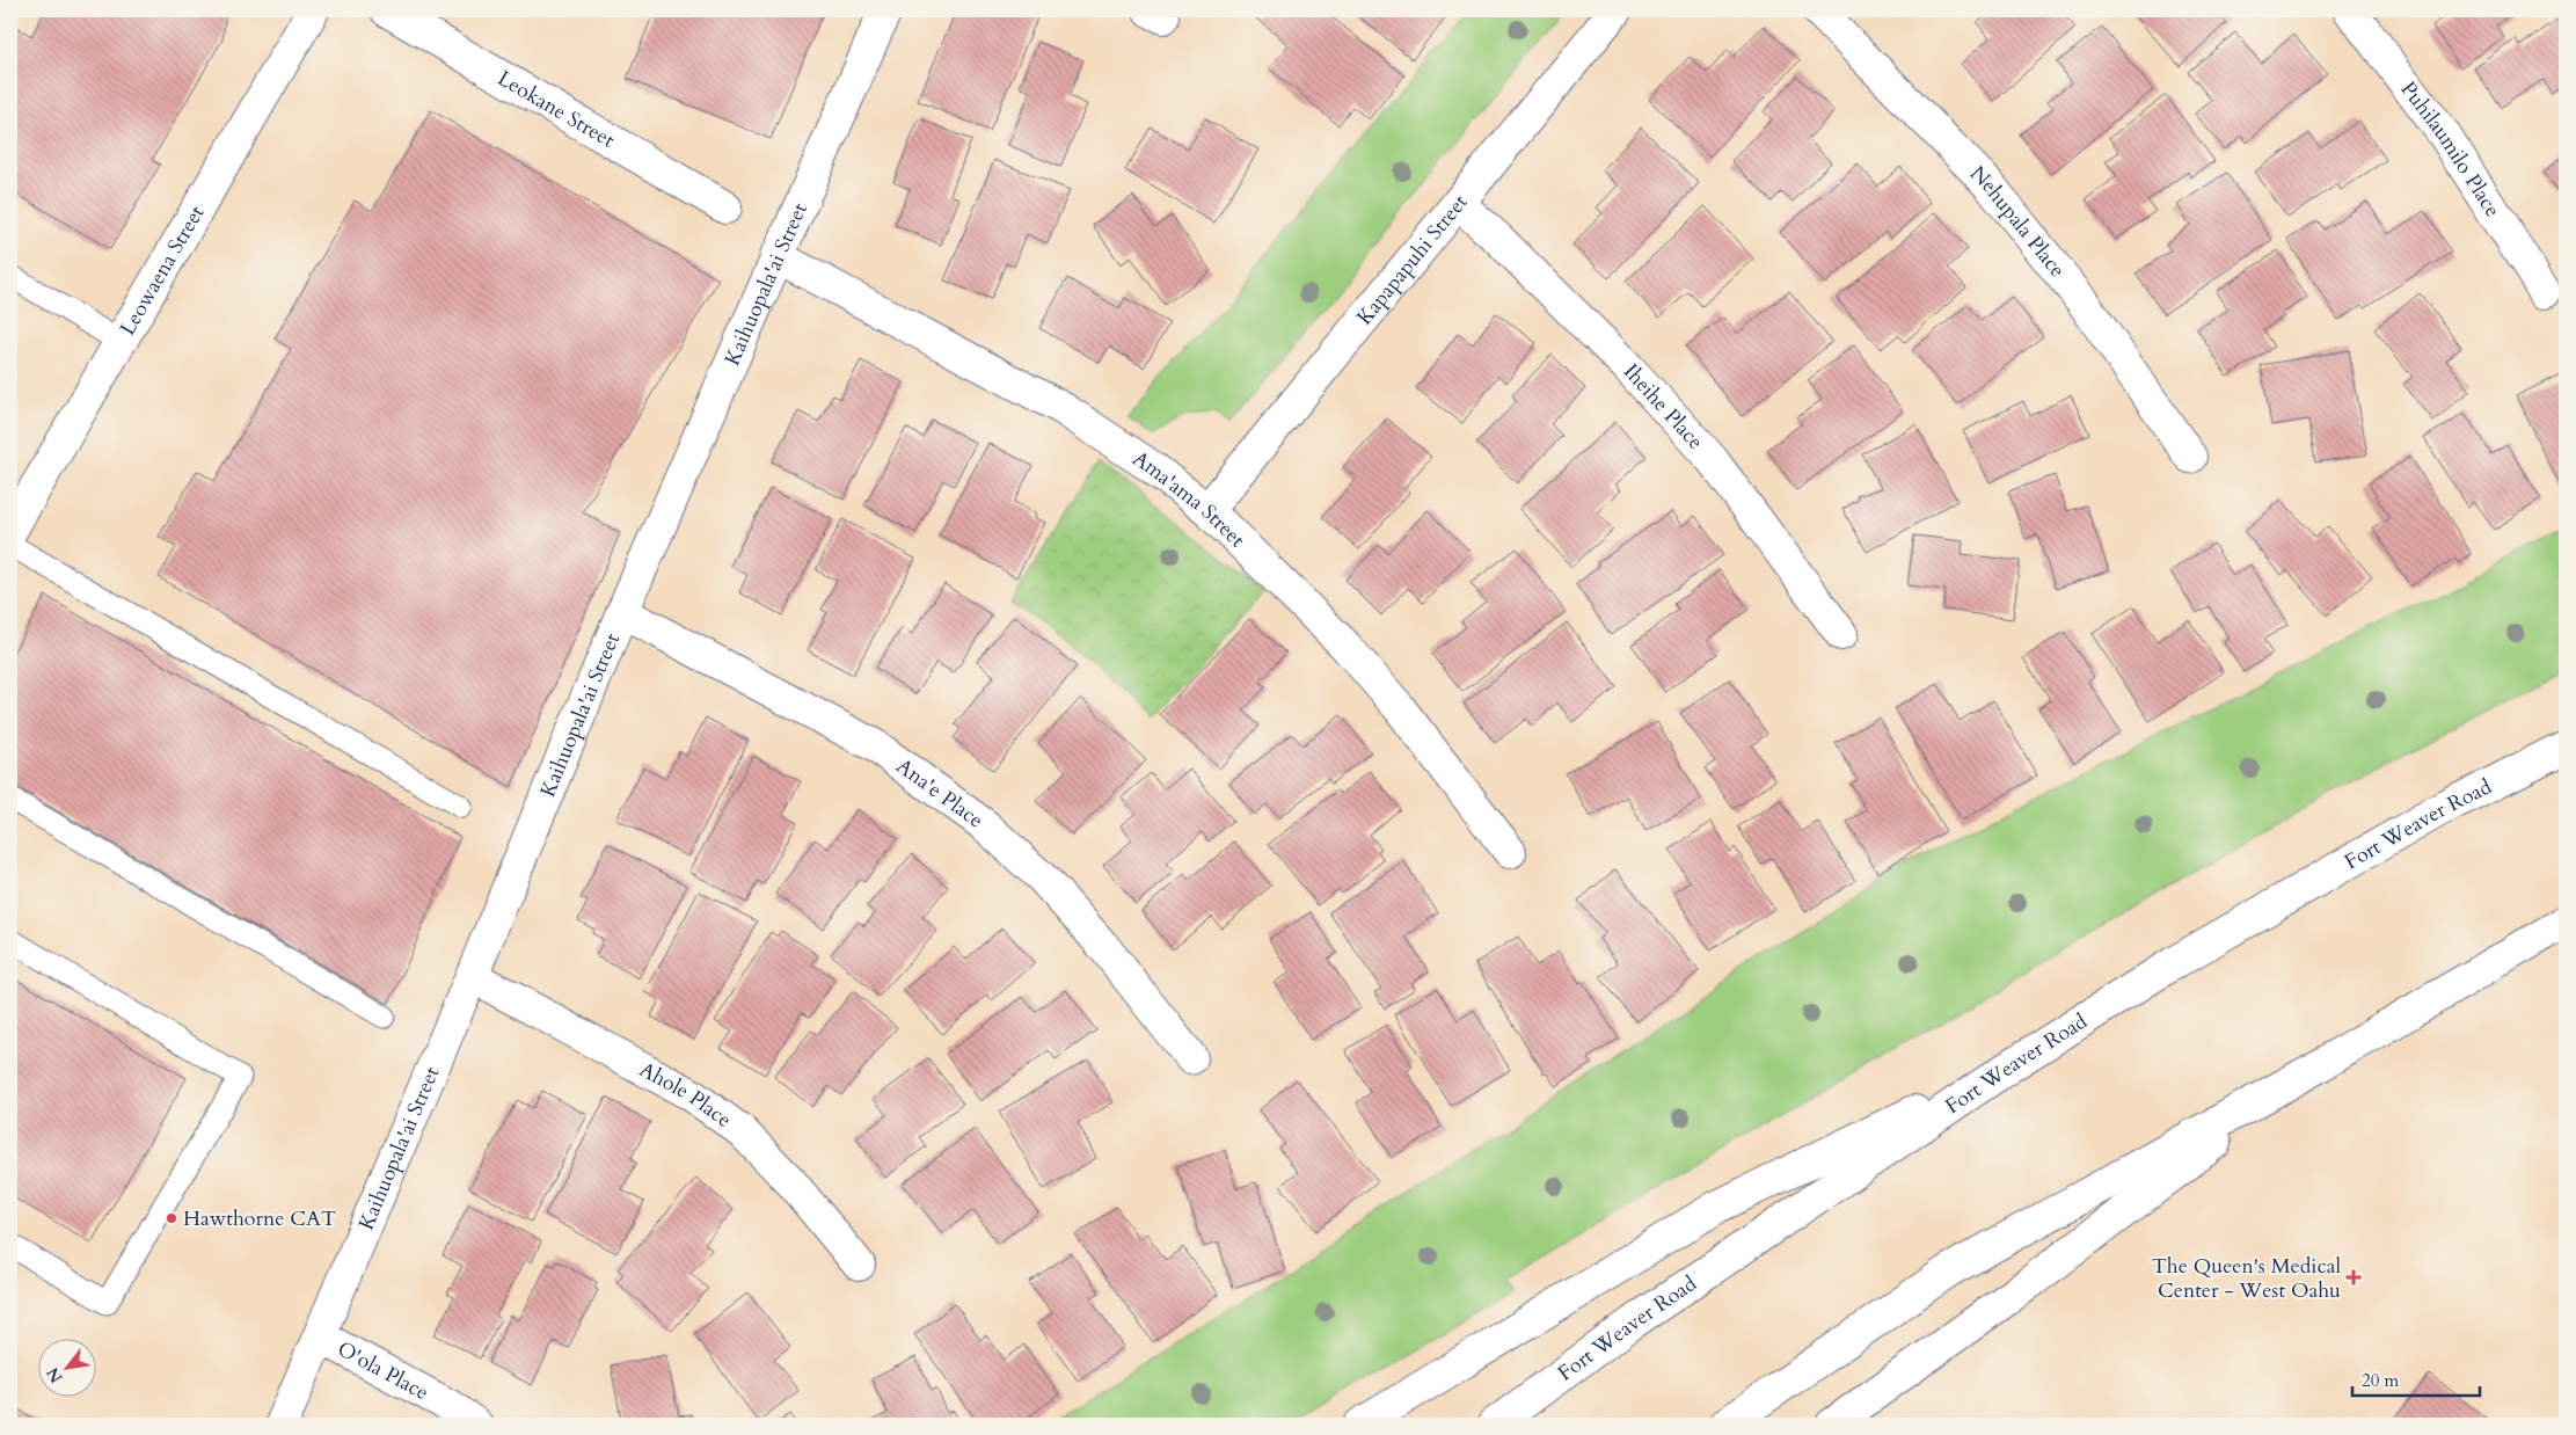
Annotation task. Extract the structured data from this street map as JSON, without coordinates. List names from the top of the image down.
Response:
{
  "streets": {
    "main road": [
      "Leokane Street",
      "Puhilaumilo Place",
      "Nehupala Place",
      "Kapapapuhi Street",
      "Leowaena Street",
      "Kaihuopala'ai Street",
      "Iheihe Place",
      "Ama'ama Street",
      "Ana'e Place",
      "Fort Weaver Road",
      "Ahole Place",
      "O'ola Place"
    ]
  },
  "crossings": [
    ["Kapapapuhi Street", "Iheihe Place"],
    ["Kapapapuhi Street", "Ama'ama Street"],
    ["Kaihuopala'ai Street", "Ama'ama Street"],
    ["Kaihuopala'ai Street", "Ana'e Place"],
    ["Kaihuopala'ai Street", "Ahole Place"],
    ["Kaihuopala'ai Street", "O'ola Place"]
  ],
  "places": {
    "other": ["Hawthorne CAT"],
    "health": ["The Queen's Medical Center - West Oahu"]
  },
  "scale_bar": "20 m",
  "north": "bottom left"
}
